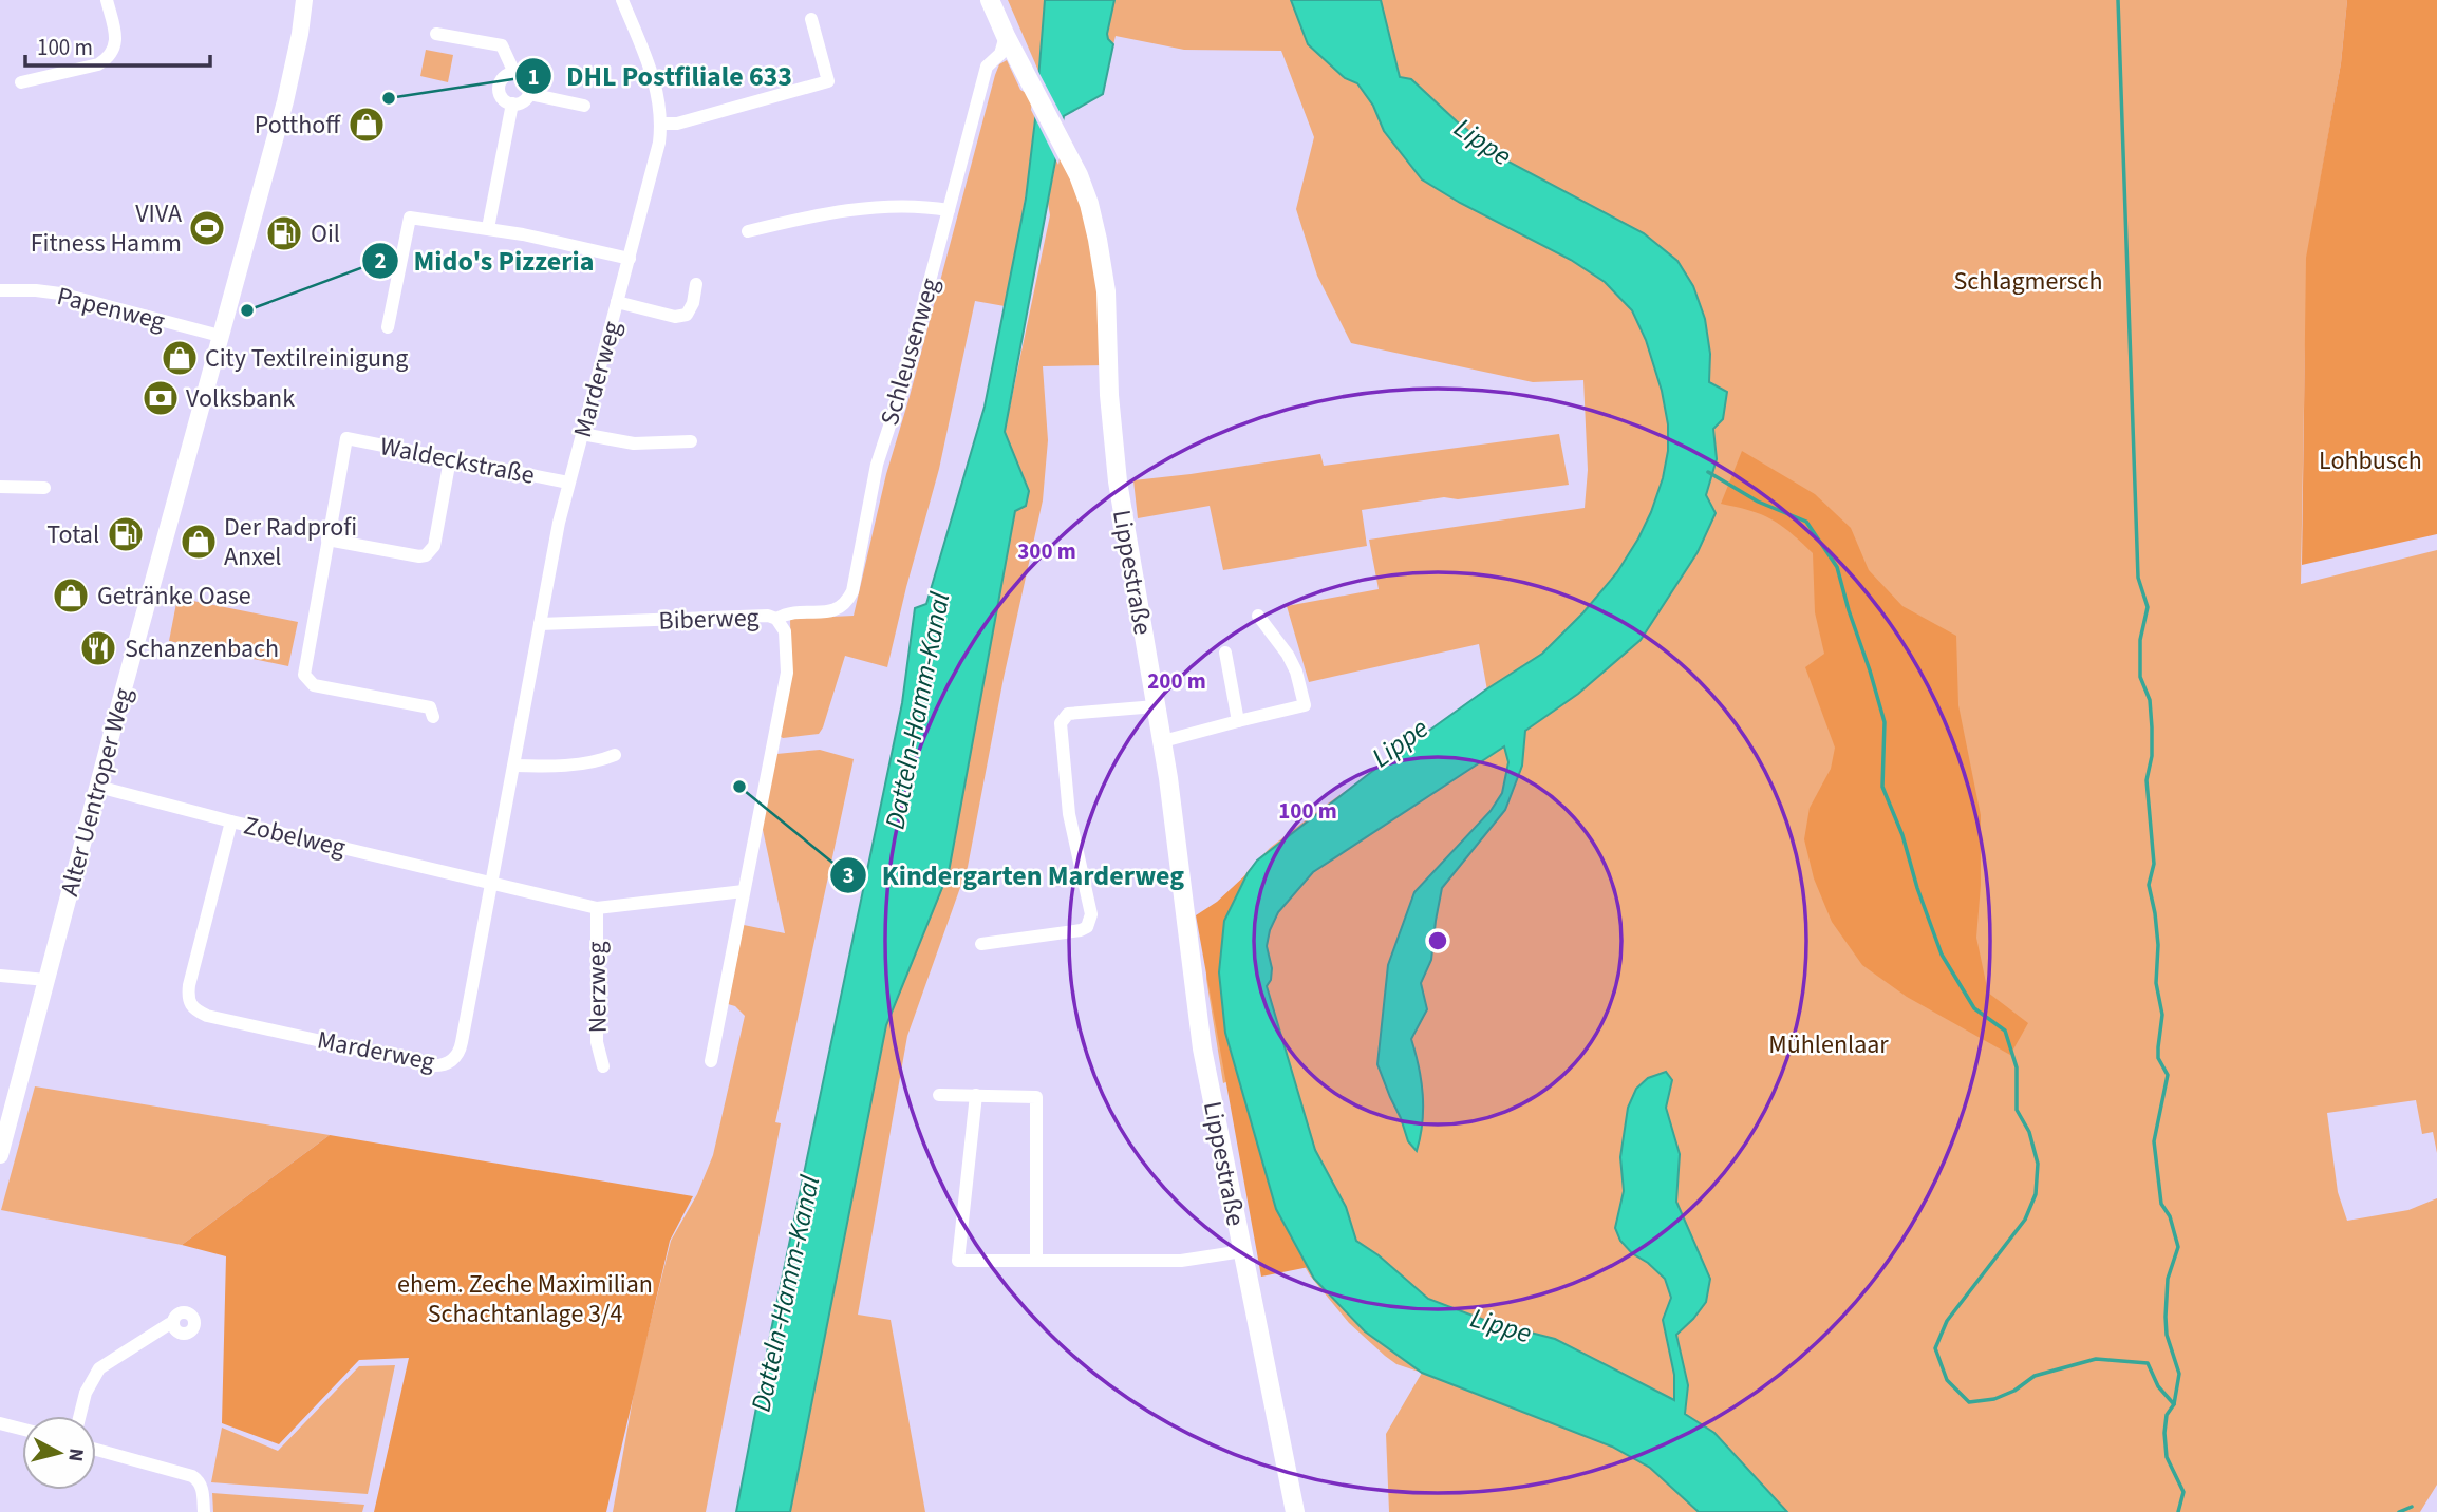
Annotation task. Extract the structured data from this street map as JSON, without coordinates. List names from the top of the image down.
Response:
{
  "streets": {
    "main road": ["Lippestraße"],
    "street": [
      "Papenweg",
      "Schleusenweg",
      "Marderweg",
      "Waldeckstraße",
      "Biberweg",
      "Alter Uentroper Weg",
      "Zobelweg",
      "Nerzweg"
    ]
  },
  "crossings": [
    ["Papenweg", "Alter Uentroper Weg"],
    ["Schleusenweg", "Lippestraße"],
    ["Schleusenweg", "Biberweg"],
    ["Marderweg", "Waldeckstraße"],
    ["Marderweg", "Biberweg"],
    ["Marderweg", "Zobelweg"],
    ["Alter Uentroper Weg", "Zobelweg"]
  ],
  "water": ["Lippe", "Datteln-Hamm-Kanal"],
  "parks": [
    "Schlagmersch",
    "Lohbusch",
    "Mühlenlaar",
    "ehem. Zeche Maximilian Schachtanlage 3/4"
  ],
  "places": {
    "other": ["DHL Postfiliale 633", "Mido's Pizzeria", "Kindergarten Marderweg"],
    "shop": [
      "Potthoff",
      "City Textilreinigung",
      "Der Radprofi Anxel",
      "Getränke Oase"
    ],
    "sports": ["VIVA Fitness Hamm"],
    "fuel station": ["Oil", "Total"],
    "bank": ["Volksbank"],
    "restaurant": ["Schanzenbach"]
  },
  "scale_bar": "100 m",
  "north": "right",
  "rings": ["300 m", "200 m", "100 m"]
}
